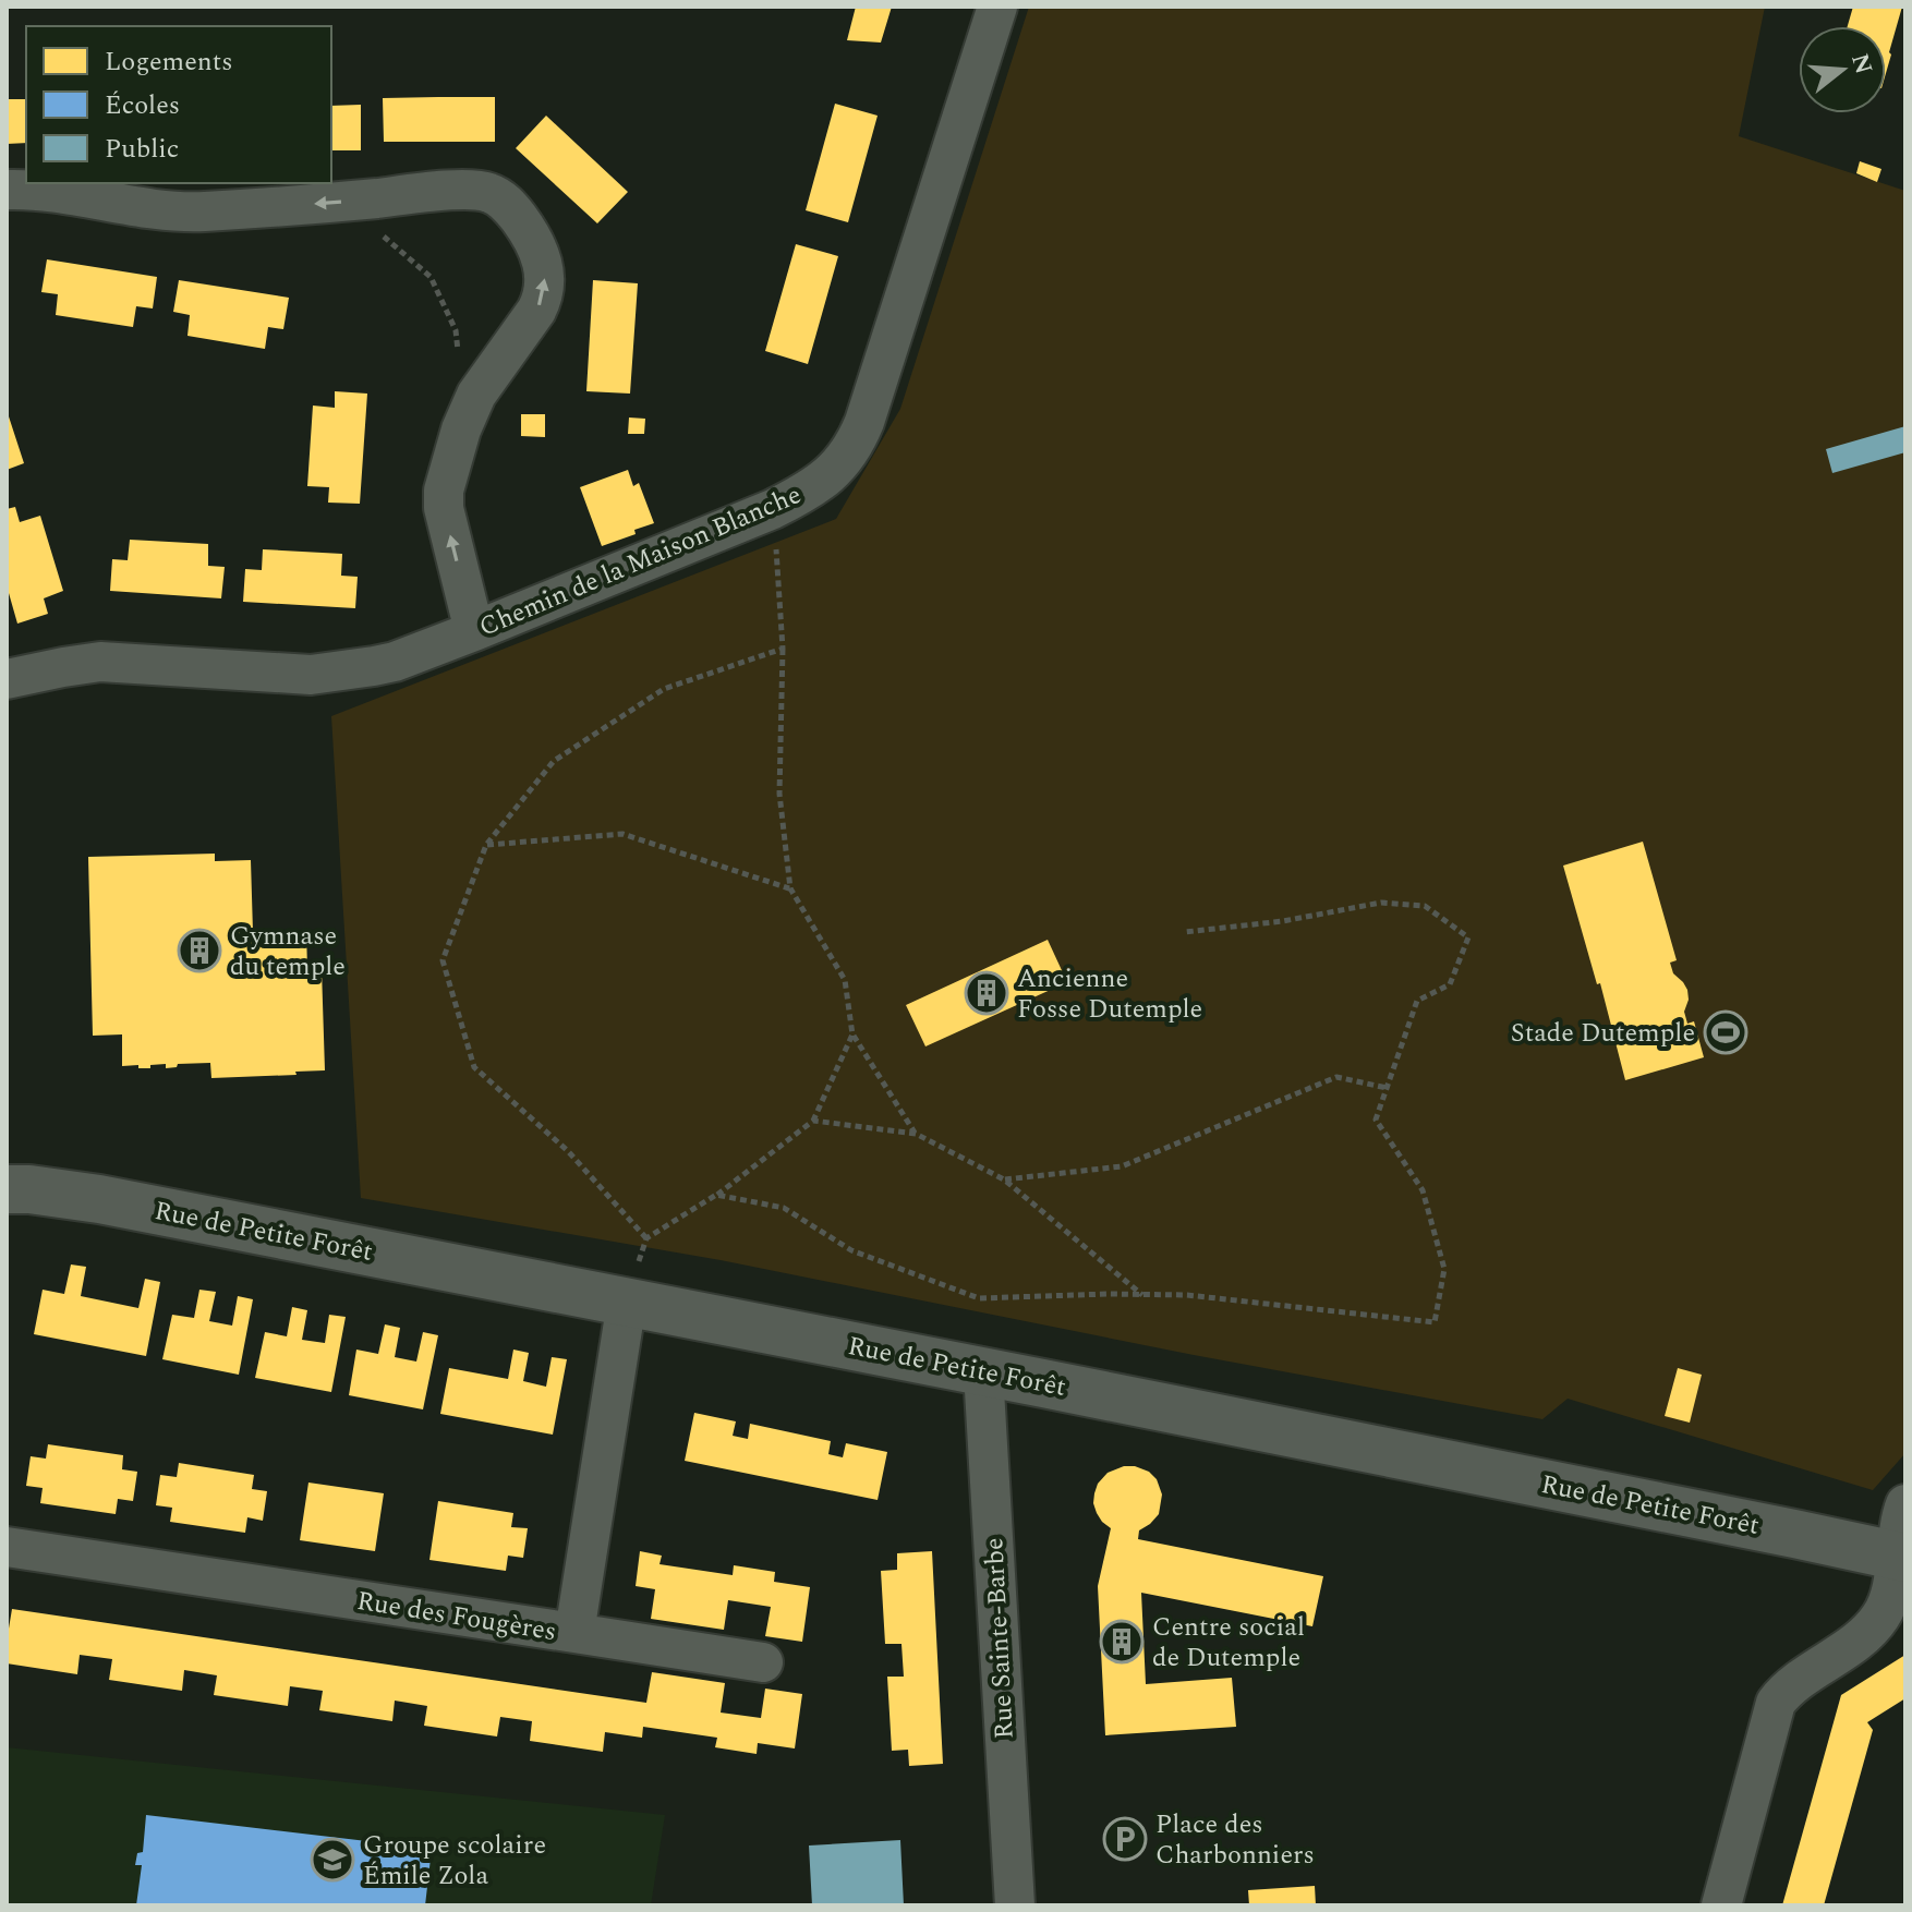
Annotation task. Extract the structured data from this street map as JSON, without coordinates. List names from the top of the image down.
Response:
{
  "streets": {
    "main road": ["Rue de Petite Forêt"],
    "street": ["Chemin de la Maison Blanche", "Rue des Fougères", "Rue Sainte-Barbe"]
  },
  "crossings": [
    ["Rue de Petite Forêt", "Rue des Fougères"],
    ["Rue de Petite Forêt", "Rue Sainte-Barbe"]
  ],
  "places": {
    "building": ["Gymnase du temple", "Ancienne Fosse Dutemple", "Centre social de Dutemple"],
    "sports": ["Stade Dutemple"],
    "parking": ["Place des Charbonniers"],
    "school or university": ["Groupe scolaire Émile Zola"]
  },
  "legend": ["Logements", "Écoles", "Public"],
  "north": "right"
}
